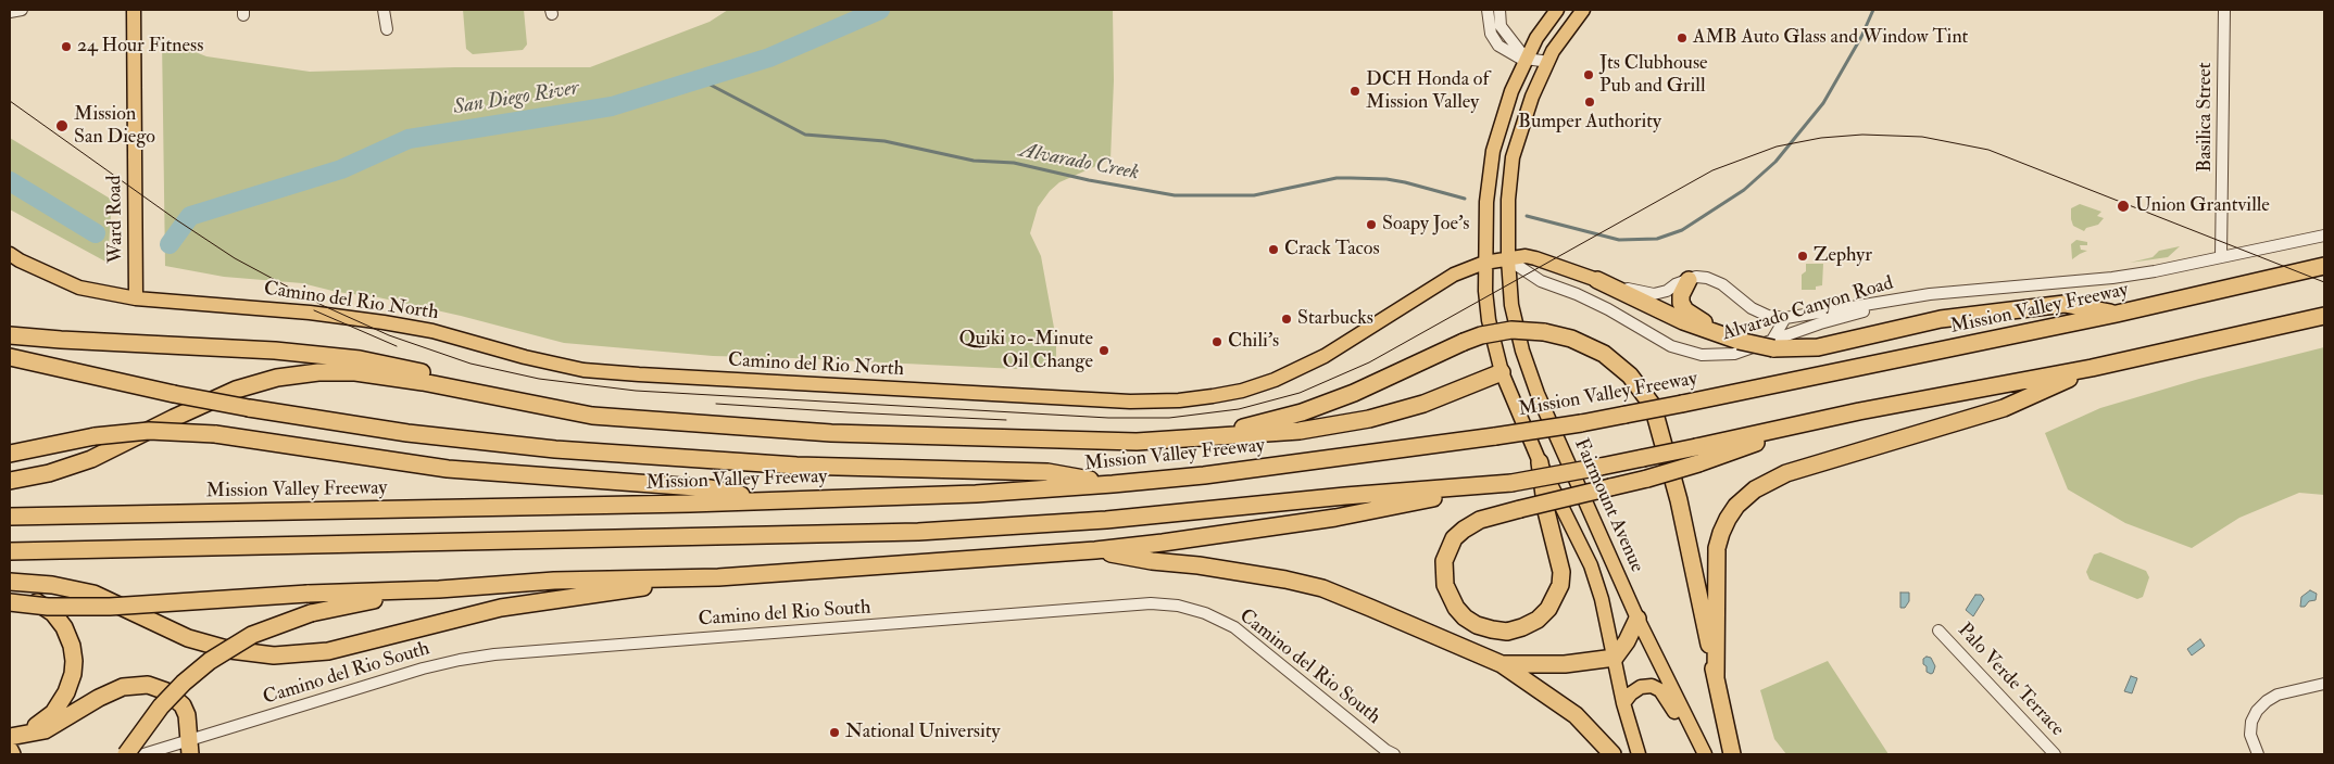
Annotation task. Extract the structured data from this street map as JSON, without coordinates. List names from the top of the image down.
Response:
{
  "streets": {
    "highway": ["Mission Valley Freeway"],
    "main road": ["Ward Road", "Camino del Rio North", "Fairmount Avenue"],
    "street": [
      "Basilica Street",
      "Alvarado Canyon Road",
      "Camino del Rio South",
      "Palo Verde Terrace"
    ]
  },
  "crossings": [
    ["Basilica Street", "Alvarado Canyon Road"],
    ["Ward Road", "Camino del Rio North"],
    ["Camino del Rio North", "Alvarado Canyon Road"],
    ["Camino del Rio North", "Fairmount Avenue"],
    ["Alvarado Canyon Road", "Fairmount Avenue"]
  ],
  "water": ["San Diego River", "Alvarado Creek"],
  "places": [
    "AMB Auto Glass and Window Tint",
    "24 Hour Fitness",
    "Jts Clubhouse Pub and Grill",
    "DCH Honda of Mission Valley",
    "Bumper Authority",
    "Mission San Diego",
    "Union Grantville",
    "Soapy Joe's",
    "Crack Tacos",
    "Zephyr",
    "Starbucks",
    "Chili's",
    "Quiki 10-Minute Oil Change",
    "National University"
  ]
}
